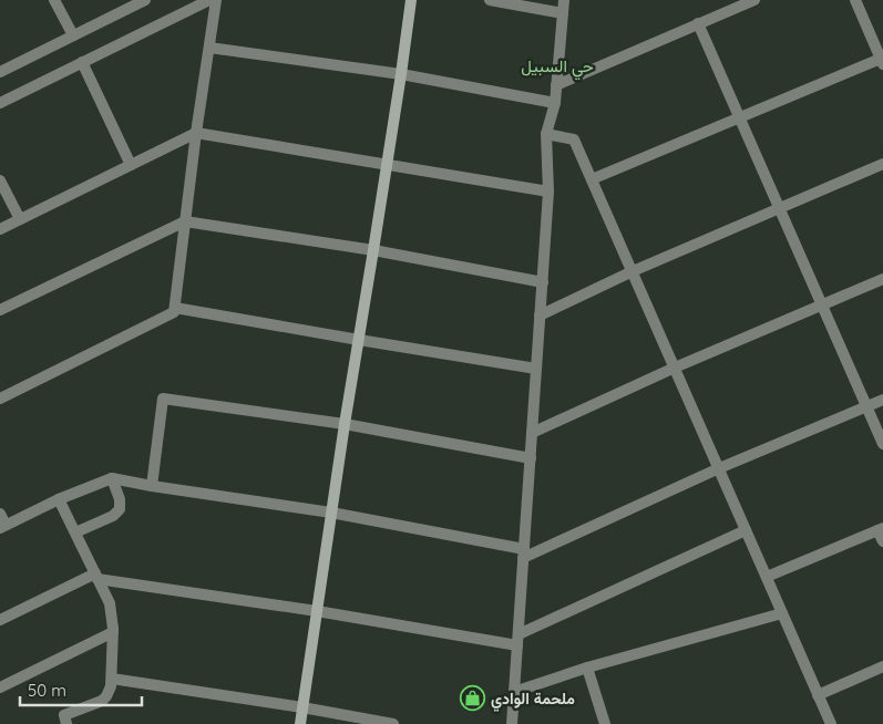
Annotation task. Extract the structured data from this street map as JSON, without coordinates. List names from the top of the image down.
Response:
{
  "districts": ["حي السبيل"],
  "places": {
    "shop": ["ملحمة الوادي"]
  },
  "scale_bar": "50 m"
}
